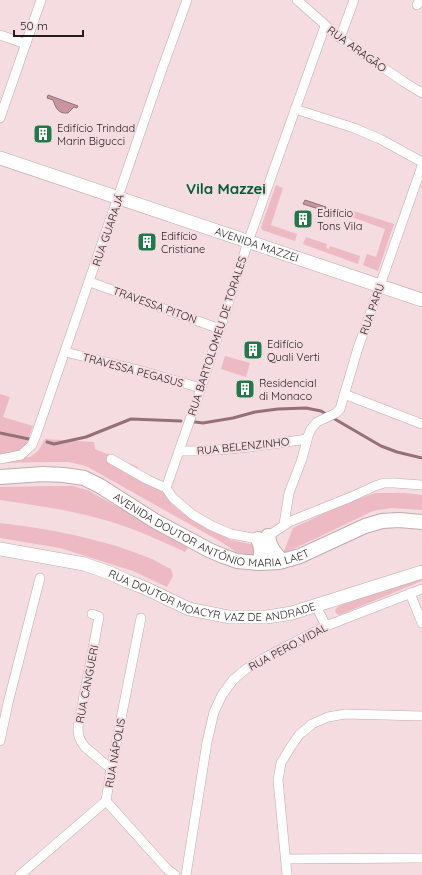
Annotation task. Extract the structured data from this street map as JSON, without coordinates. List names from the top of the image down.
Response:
{
  "streets": {
    "main road": ["AVENIDA DOUTOR ANTÔNIO MARIA LAET"],
    "street": [
      "RUA ARAGÃO",
      "RUA GUARAJÁ",
      "AVENIDA MAZZEI",
      "TRAVESSA PITON",
      "RUA PARU",
      "RUA BARTOLOMEU DE TORALES",
      "TRAVESSA PEGASUS",
      "RUA BELENZINHO",
      "RUA DOUTOR MOACYR VAZ DE ANDRADE",
      "RUA PERO VIDAL",
      "RUA CANGUERI",
      "RUA NÁPOLIS"
    ]
  },
  "crossings": [
    ["RUA ARAGÃO", "RUA BARTOLOMEU DE TORALES"],
    ["RUA GUARAJÁ", "AVENIDA MAZZEI"],
    ["RUA GUARAJÁ", "TRAVESSA PITON"],
    ["RUA GUARAJÁ", "TRAVESSA PEGASUS"],
    ["AVENIDA MAZZEI", "RUA PARU"],
    ["AVENIDA MAZZEI", "RUA BARTOLOMEU DE TORALES"],
    ["TRAVESSA PITON", "RUA BARTOLOMEU DE TORALES"],
    ["RUA PARU", "RUA BELENZINHO"],
    ["RUA PARU", "AVENIDA DOUTOR ANTÔNIO MARIA LAET"],
    ["RUA BARTOLOMEU DE TORALES", "TRAVESSA PEGASUS"],
    ["RUA BARTOLOMEU DE TORALES", "RUA BELENZINHO"],
    ["RUA BARTOLOMEU DE TORALES", "AVENIDA DOUTOR ANTÔNIO MARIA LAET"],
    ["RUA CANGUERI", "RUA NÁPOLIS"]
  ],
  "districts": ["Vila Mazzei"],
  "places": {
    "building": [
      "Edifício Trindad Marin Bigucci",
      "Edifício Tons Vila",
      "Edifício Cristiane",
      "Edifício Quali Verti",
      "Residencial di Monaco"
    ]
  },
  "scale_bar": "50 m"
}
